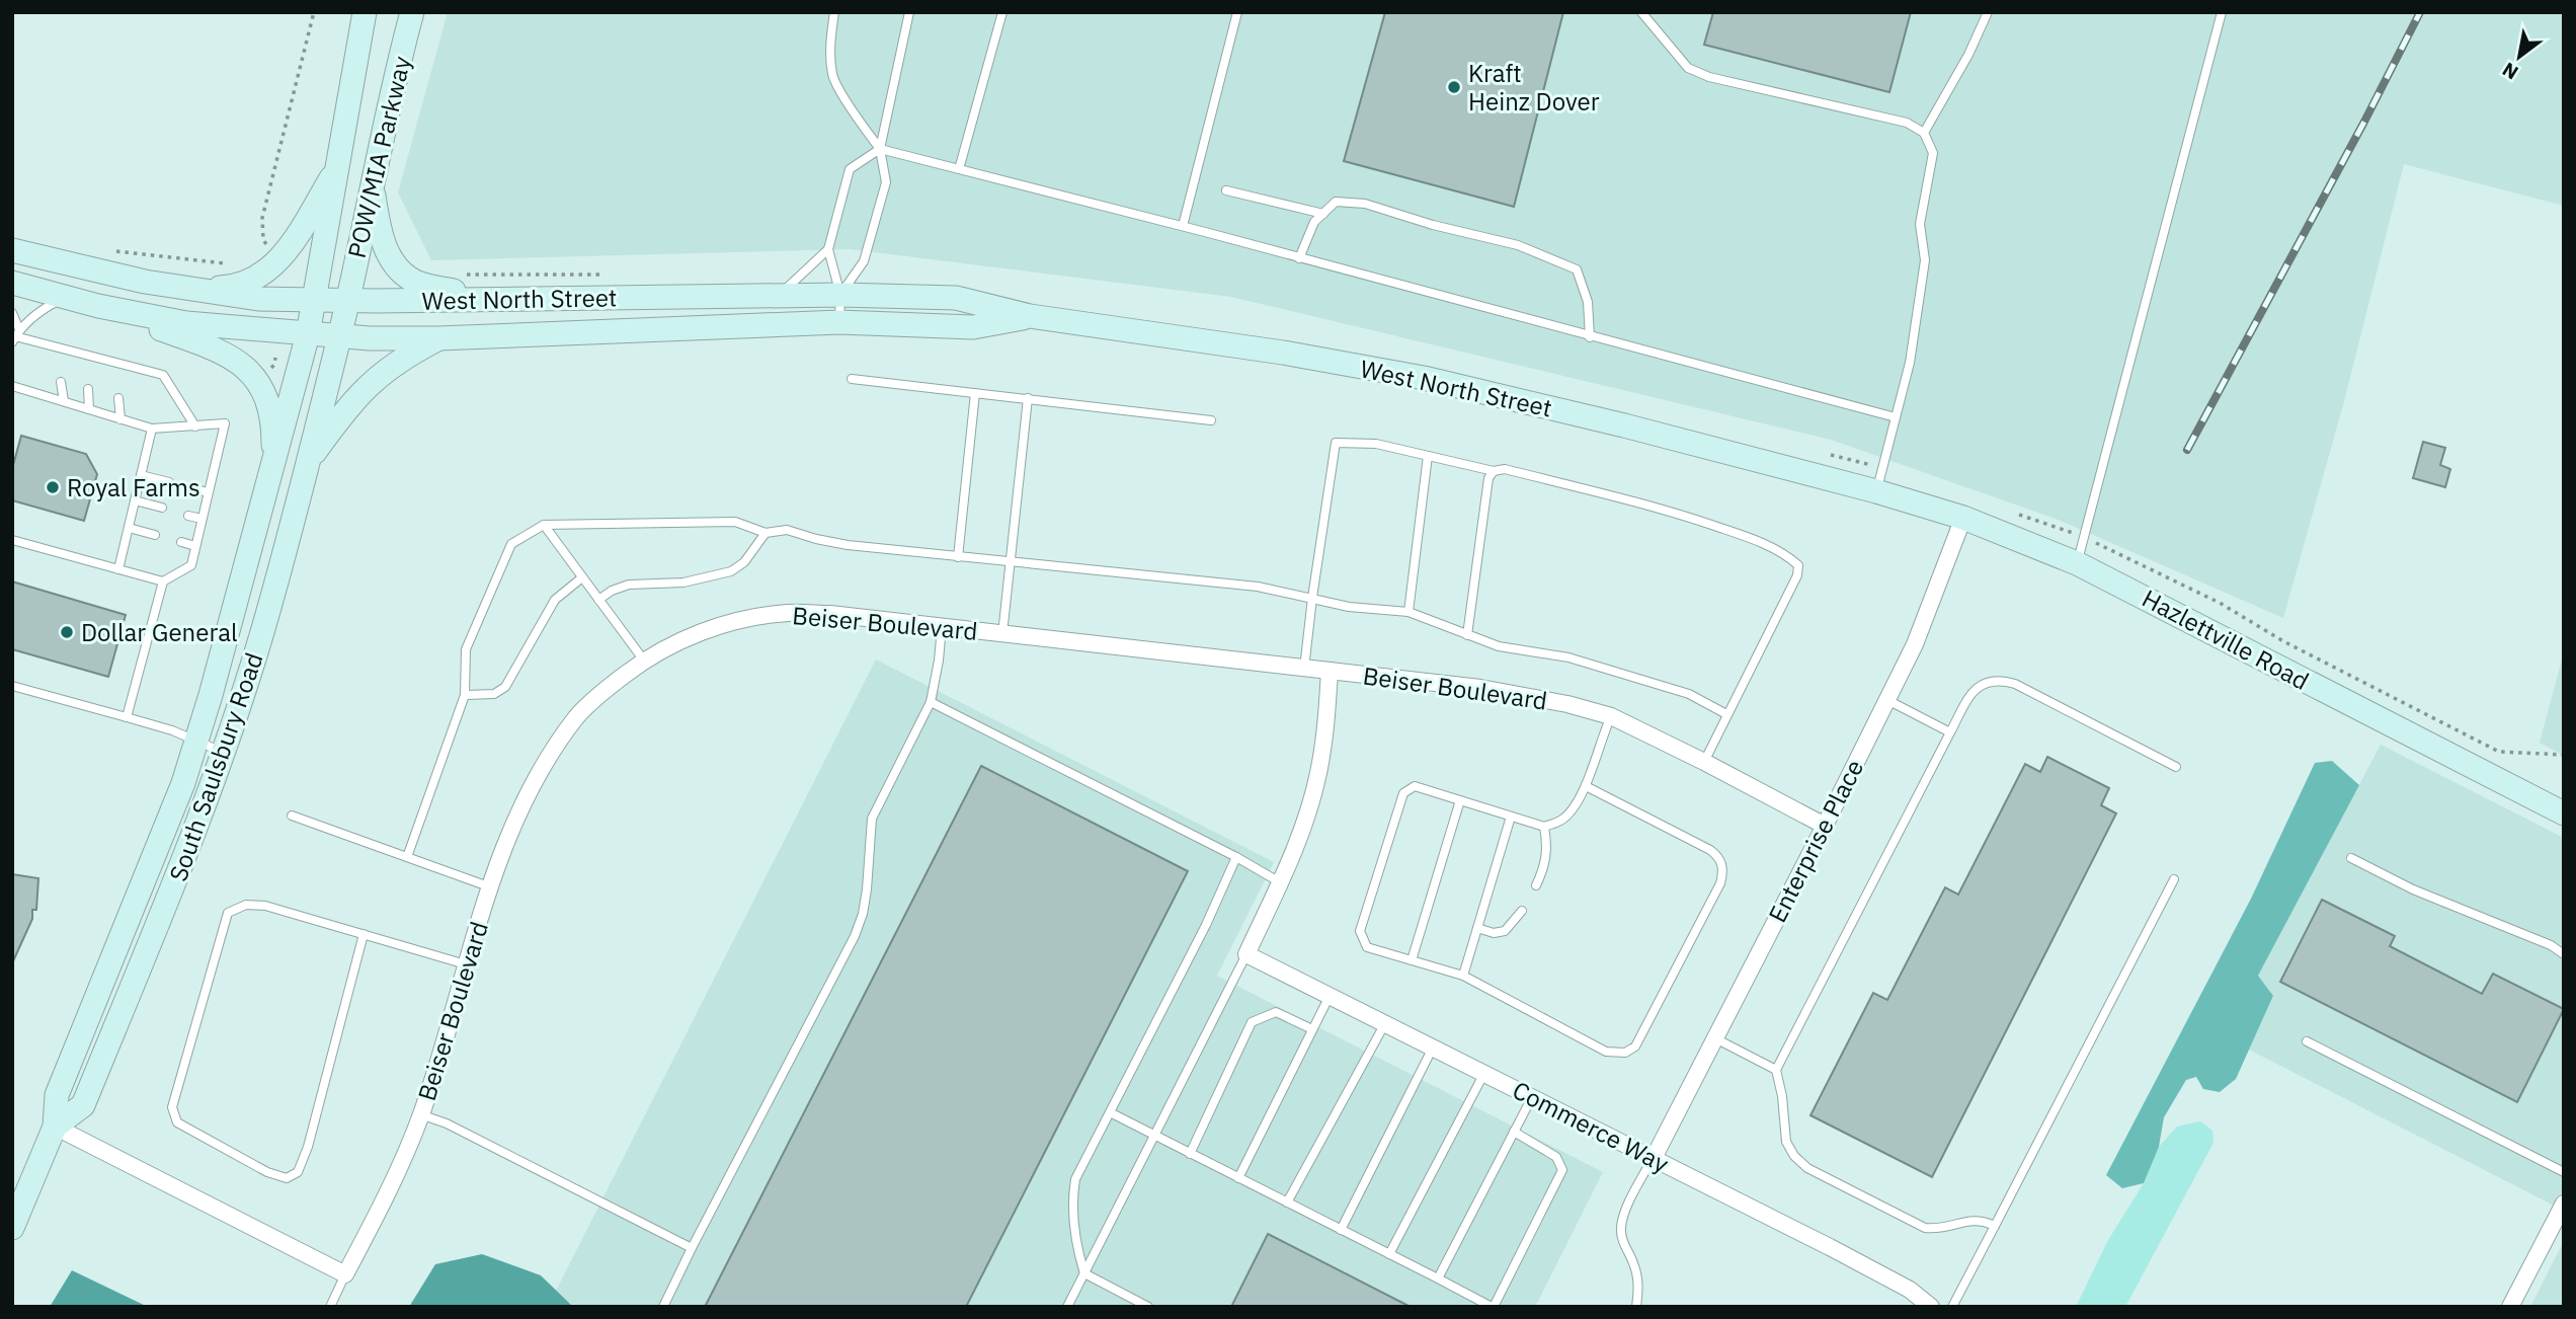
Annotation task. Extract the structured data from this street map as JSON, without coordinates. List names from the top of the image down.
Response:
{
  "streets": {
    "main road": [
      "POW/MIA Parkway",
      "West North Street",
      "Hazlettville Road",
      "South Saulsbury Road"
    ],
    "street": ["Beiser Boulevard", "Enterprise Place", "Commerce Way"]
  },
  "crossings": [
    ["POW/MIA Parkway", "West North Street"],
    ["POW/MIA Parkway", "South Saulsbury Road"],
    ["West North Street", "Hazlettville Road"],
    ["West North Street", "South Saulsbury Road"],
    ["Beiser Boulevard", "Enterprise Place"],
    ["Hazlettville Road", "Enterprise Place"],
    ["Enterprise Place", "Commerce Way"]
  ],
  "places": ["Kraft Heinz Dover", "Royal Farms", "Dollar General"],
  "north": "bottom left"
}
